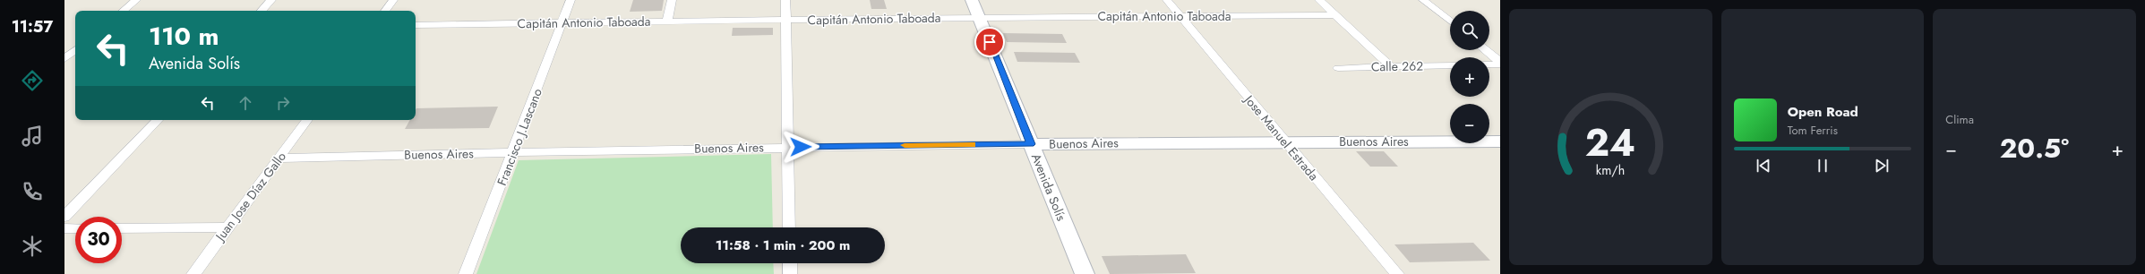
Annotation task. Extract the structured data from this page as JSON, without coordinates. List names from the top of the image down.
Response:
{
  "streets": {
    "street": [
      "Capitán Antonio Taboada",
      "Calle 262",
      "Francisco J.Lascano",
      "Jose Manuel Estrada",
      "Buenos Aires",
      "Avenida Solís",
      "Juan Jose Díaz Gallo"
    ]
  },
  "crossings": [
    ["Capitán Antonio Taboada", "Francisco J.Lascano"],
    ["Capitán Antonio Taboada", "Jose Manuel Estrada"],
    ["Capitán Antonio Taboada", "Avenida Solís"],
    ["Francisco J.Lascano", "Buenos Aires"],
    ["Jose Manuel Estrada", "Buenos Aires"],
    ["Buenos Aires", "Avenida Solís"],
    ["Buenos Aires", "Juan Jose Díaz Gallo"]
  ],
  "page": {
    "tabs": "11:57",
    "tile": "Clima",
    "map_buttons": ["+", "−"],
    "turn": ["110 m", "Avenida Solís"],
    "song": ["Open Road", "Tom Ferris"],
    "heat": ["−", "20.5°", "+"],
    "limit": "30",
    "trip": "11:58 · 1 min · 200 m",
    "gauge": ["24", "km/h"]
  }
}
